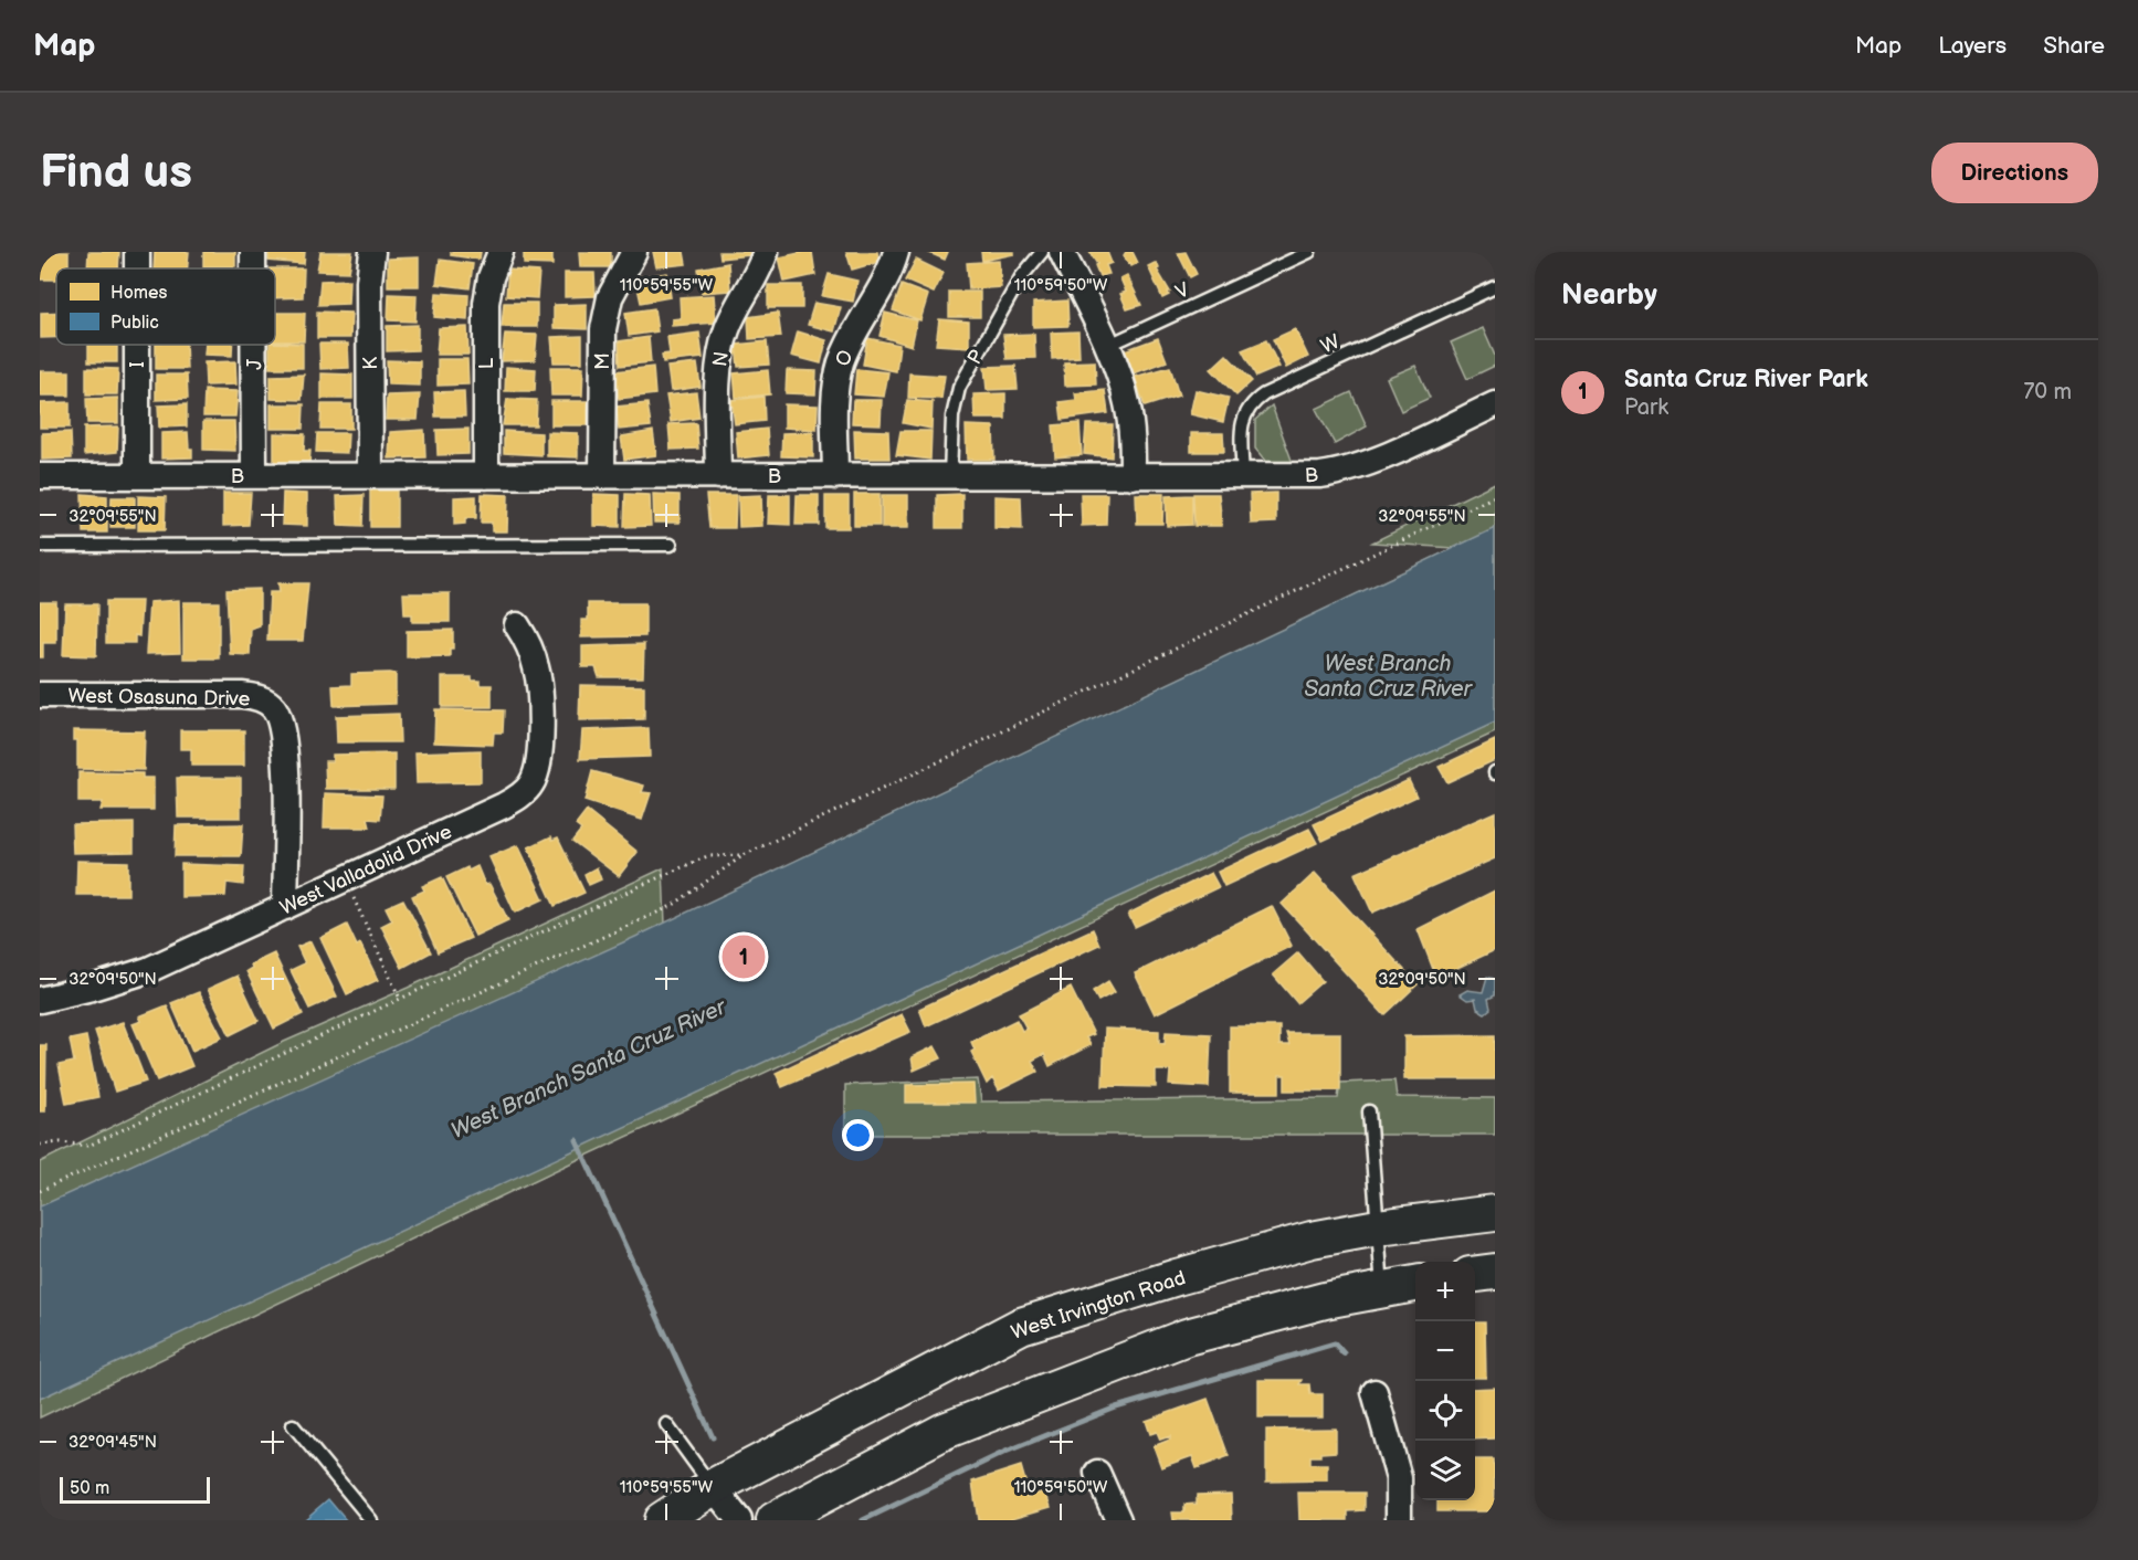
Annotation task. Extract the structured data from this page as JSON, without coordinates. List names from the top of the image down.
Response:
{
  "streets": {
    "main road": ["West Irvington Road"],
    "street": [
      "O",
      "N",
      "M",
      "K",
      "L",
      "I",
      "J",
      "B",
      "West Osasuna Drive",
      "West Valladolid Drive"
    ],
    "lane": ["V", "W", "P"]
  },
  "crossings": [
    ["W", "B"],
    ["P", "B"],
    ["O", "B"],
    ["N", "B"],
    ["M", "B"],
    ["K", "B"],
    ["L", "B"],
    ["I", "B"],
    ["J", "B"],
    ["West Osasuna Drive", "West Valladolid Drive"]
  ],
  "water": ["West Branch Santa Cruz River"],
  "legend": ["Homes", "Public"],
  "scale_bar": "50 m",
  "page": {
    "header": "Map",
    "nav": ["Map", "Layers", "Share"],
    "buttons": "Directions",
    "title": "Find us",
    "heading": "Nearby",
    "list": [
      {
        "mark": "1",
        "name": "Santa Cruz River Park",
        "note": "Park",
        "value": "70 m"
      }
    ],
    "pins": "1",
    "map_buttons": ["+", "−"],
    "scale": "50 m"
  },
  "coordinates": [
    "110°59'55\"W",
    "110°59'50\"W",
    "32°09'55\"N",
    "32°09'50\"N",
    "32°09'45\"N"
  ]
}
